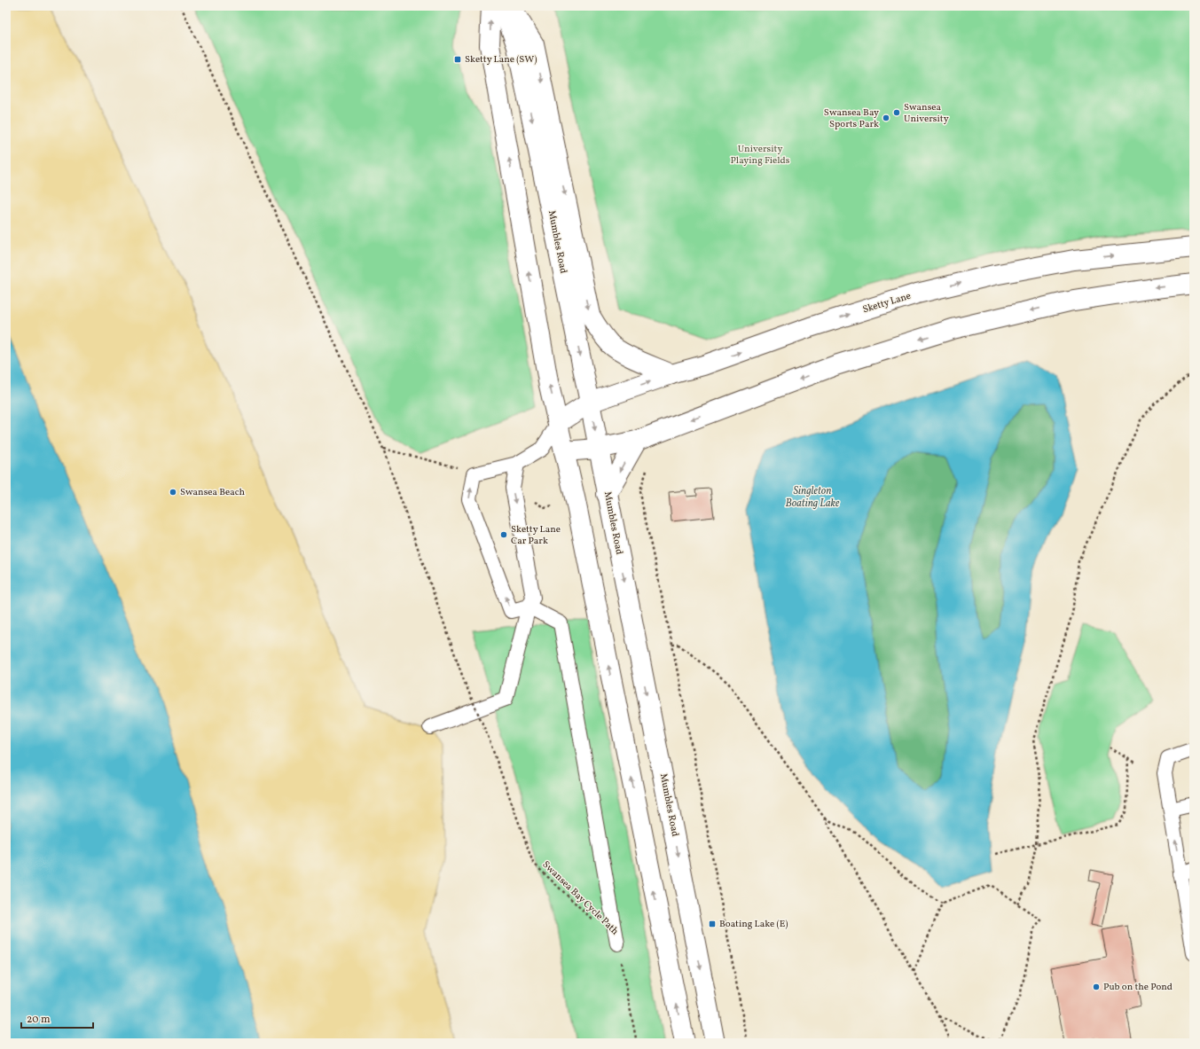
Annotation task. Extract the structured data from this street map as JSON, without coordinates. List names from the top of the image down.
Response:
{
  "streets": {
    "main road": ["Mumbles Road", "Sketty Lane"],
    "path": ["Swansea Bay Cycle Path"]
  },
  "crossings": [
    ["Mumbles Road", "Sketty Lane"]
  ],
  "water": ["Singleton Boating Lake"],
  "parks": ["University Playing Fields"],
  "places": {
    "transit": ["Sketty Lane (SW)", "Boating Lake (E)"],
    "other": [
      "Swansea University",
      "Swansea Bay Sports Park",
      "Swansea Beach",
      "Sketty Lane Car Park",
      "Pub on the Pond"
    ]
  },
  "scale_bar": "20 m"
}
